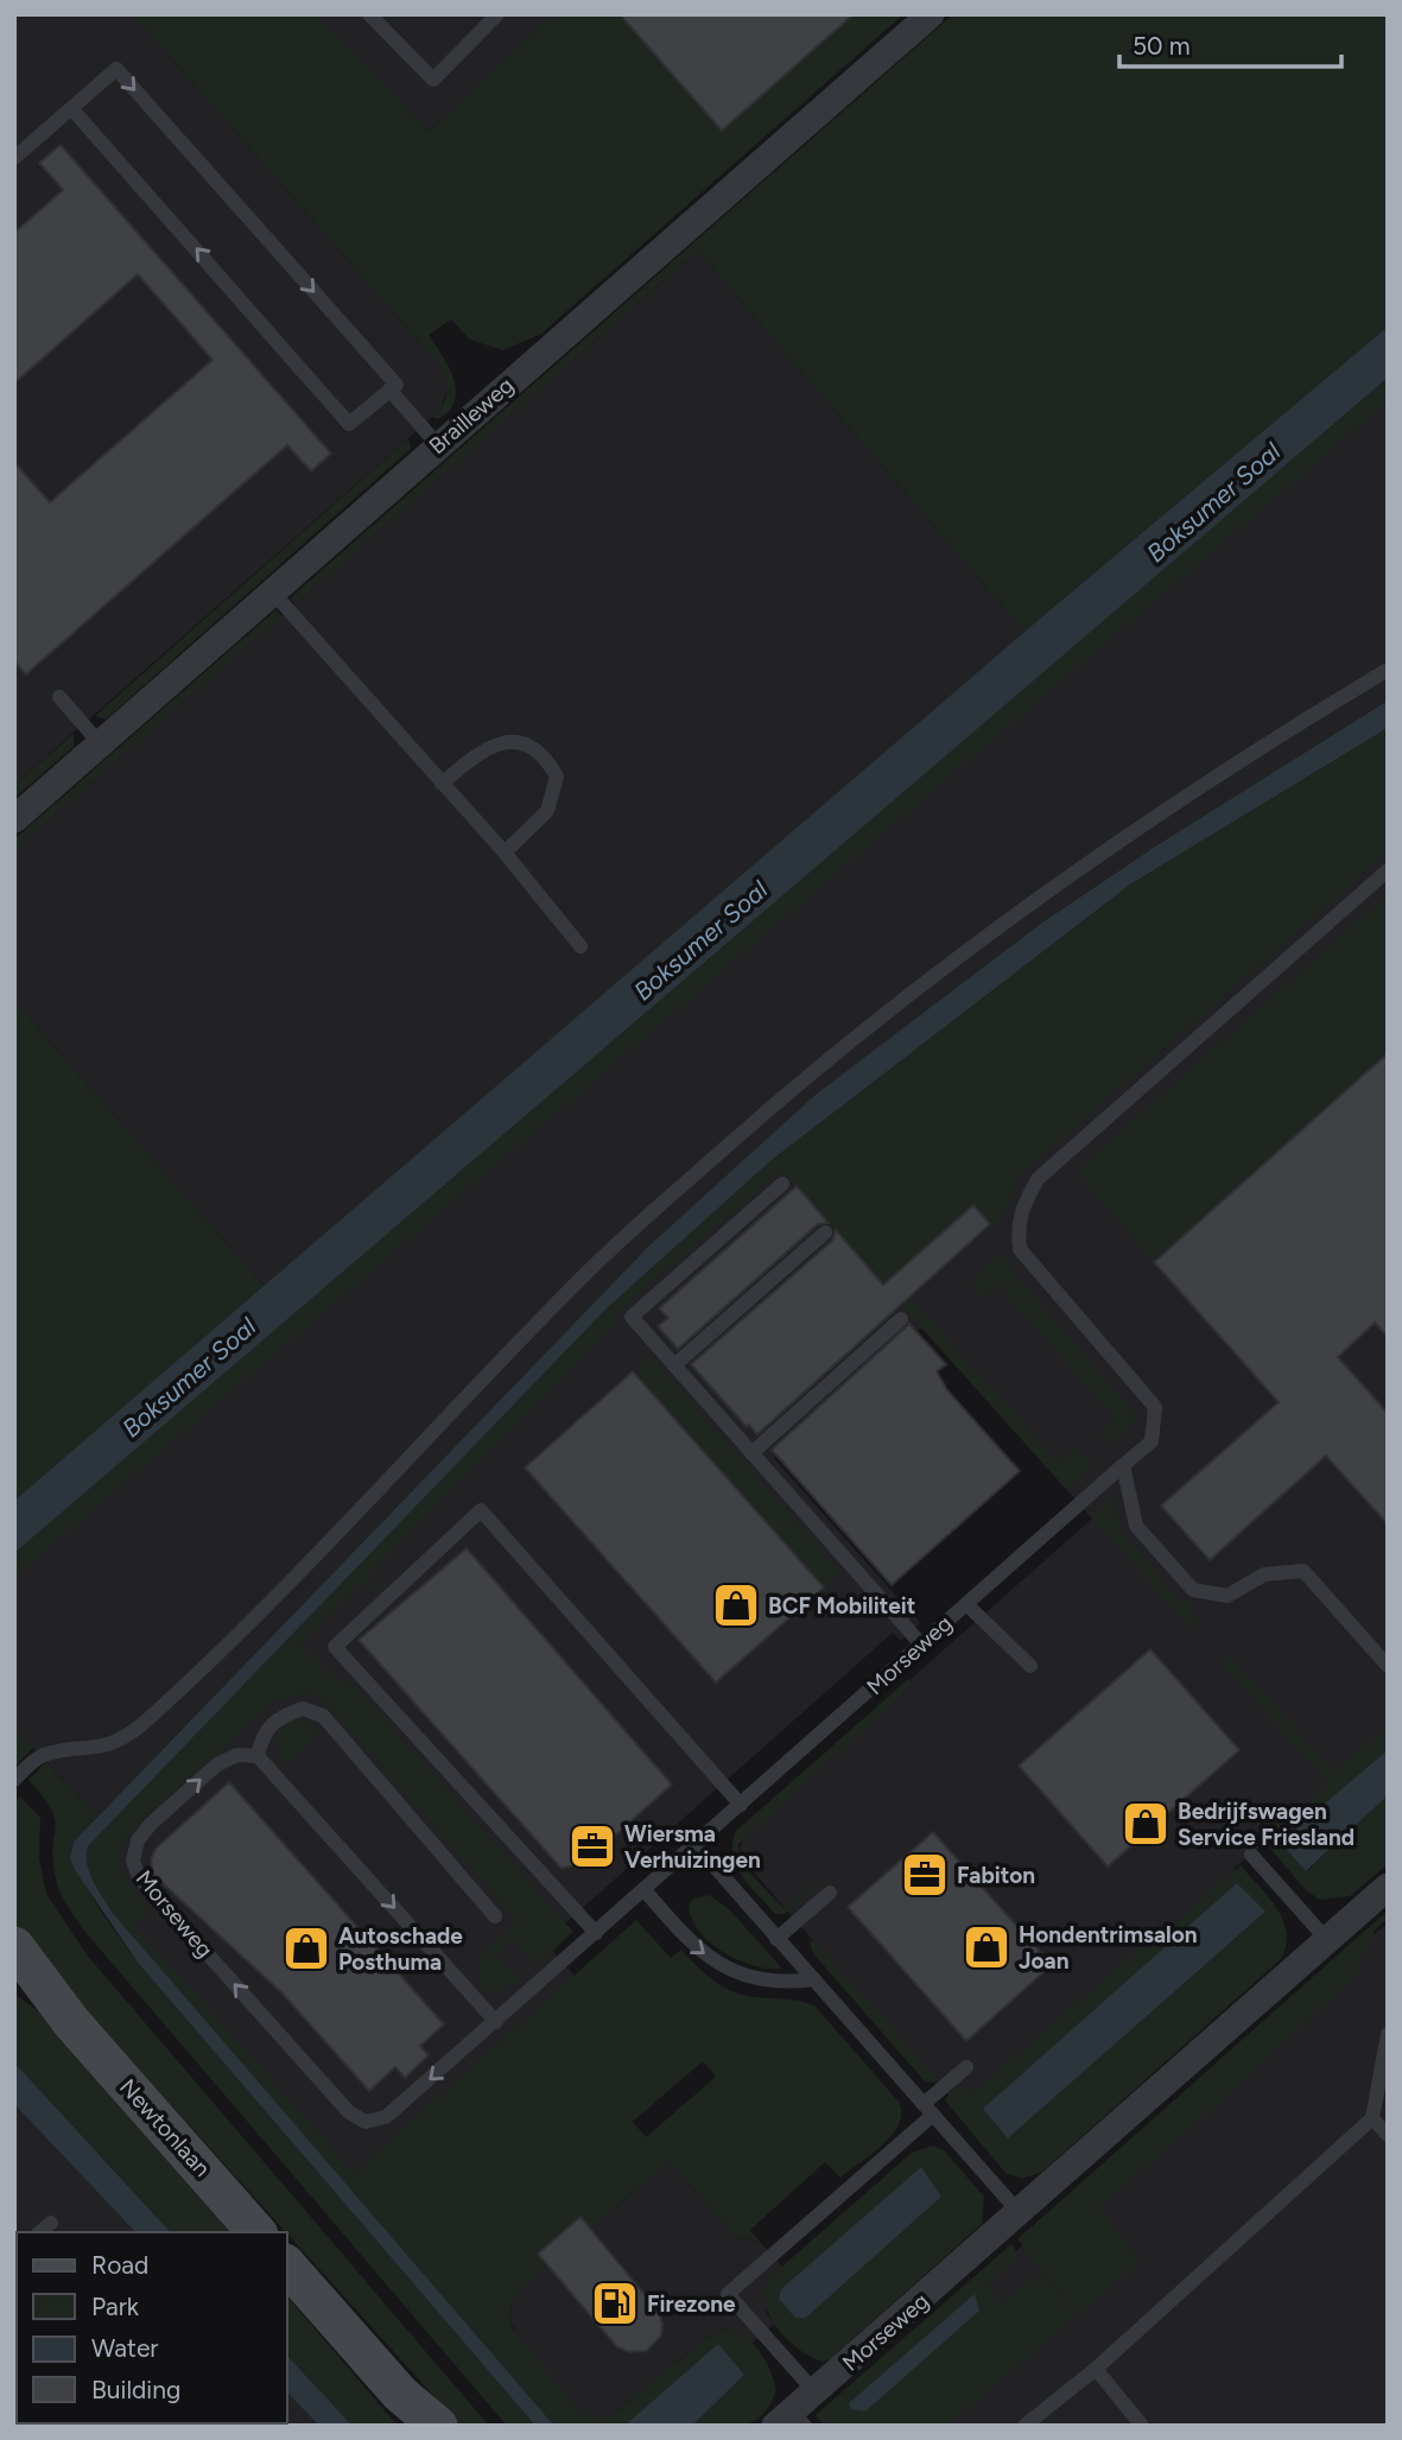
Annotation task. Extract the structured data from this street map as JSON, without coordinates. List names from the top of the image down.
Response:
{
  "streets": {
    "street": ["Brailleweg", "Morseweg", "Newtonlaan"]
  },
  "water": ["Boksumer Soal"],
  "places": {
    "shop": [
      "BCF Mobiliteit",
      "Bedrijfswagen Service Friesland",
      "Hondentrimsalon Joan",
      "Autoschade Posthuma"
    ],
    "office": ["Wiersma Verhuizingen", "Fabiton"],
    "fuel station": ["Firezone"]
  },
  "legend": [
    "Road",
    "Park",
    "Water",
    "Building"
  ],
  "scale_bar": "50 m"
}
